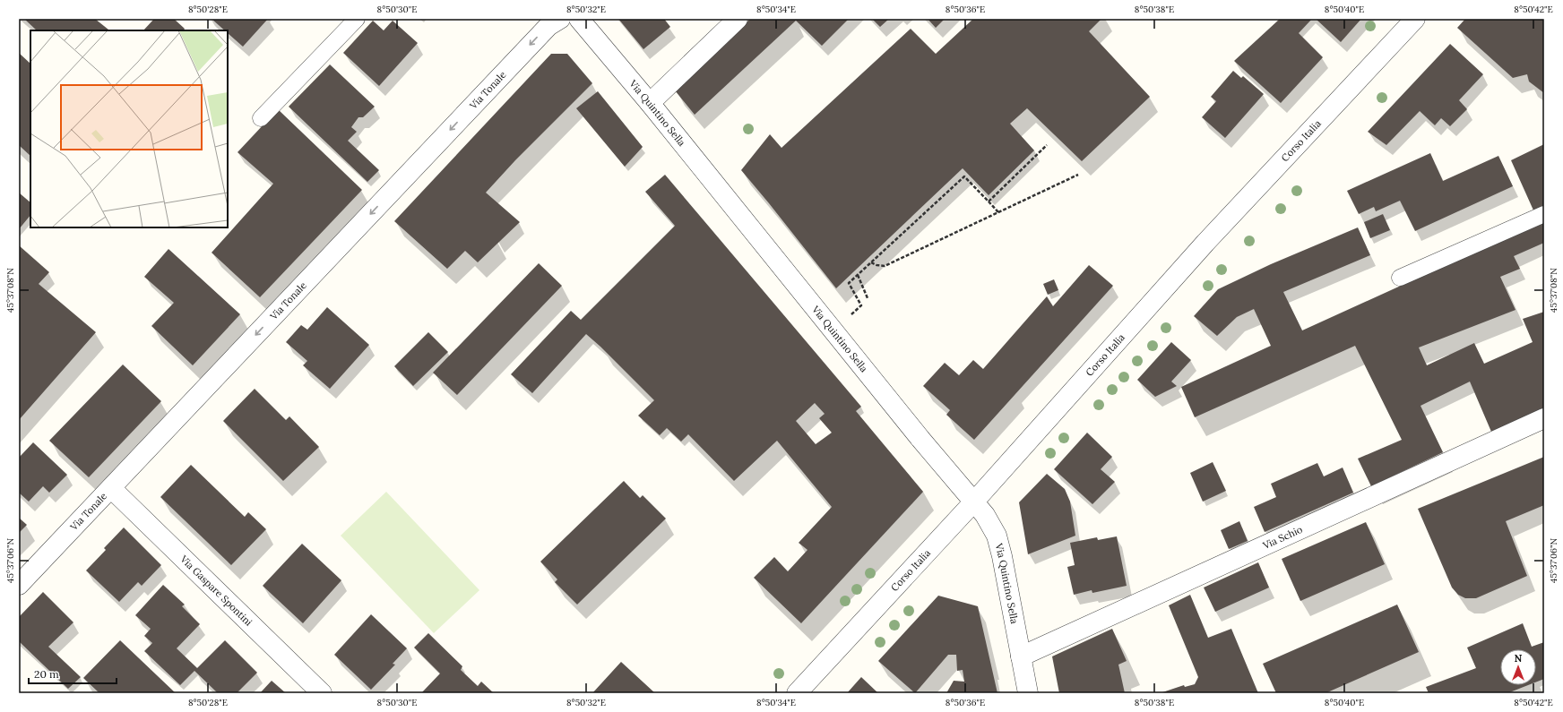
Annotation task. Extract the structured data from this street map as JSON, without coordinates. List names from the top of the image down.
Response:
{
  "streets": {
    "street": [
      "Via Tonale",
      "Via Quintino Sella",
      "Corso Italia",
      "Via Schio",
      "Via Gaspare Spontini"
    ]
  },
  "crossings": [
    ["Via Tonale", "Via Gaspare Spontini"],
    ["Via Quintino Sella", "Corso Italia"],
    ["Via Quintino Sella", "Via Schio"]
  ],
  "one_way": ["Via Tonale"],
  "scale_bar": "20 m",
  "north": "top",
  "coordinates": [
    "8°50'28\"E",
    "8°50'30\"E",
    "8°50'32\"E",
    "8°50'34\"E",
    "8°50'36\"E",
    "8°50'38\"E",
    "8°50'40\"E",
    "8°50'42\"E",
    "45°37'08\"N",
    "45°37'06\"N"
  ]
}
